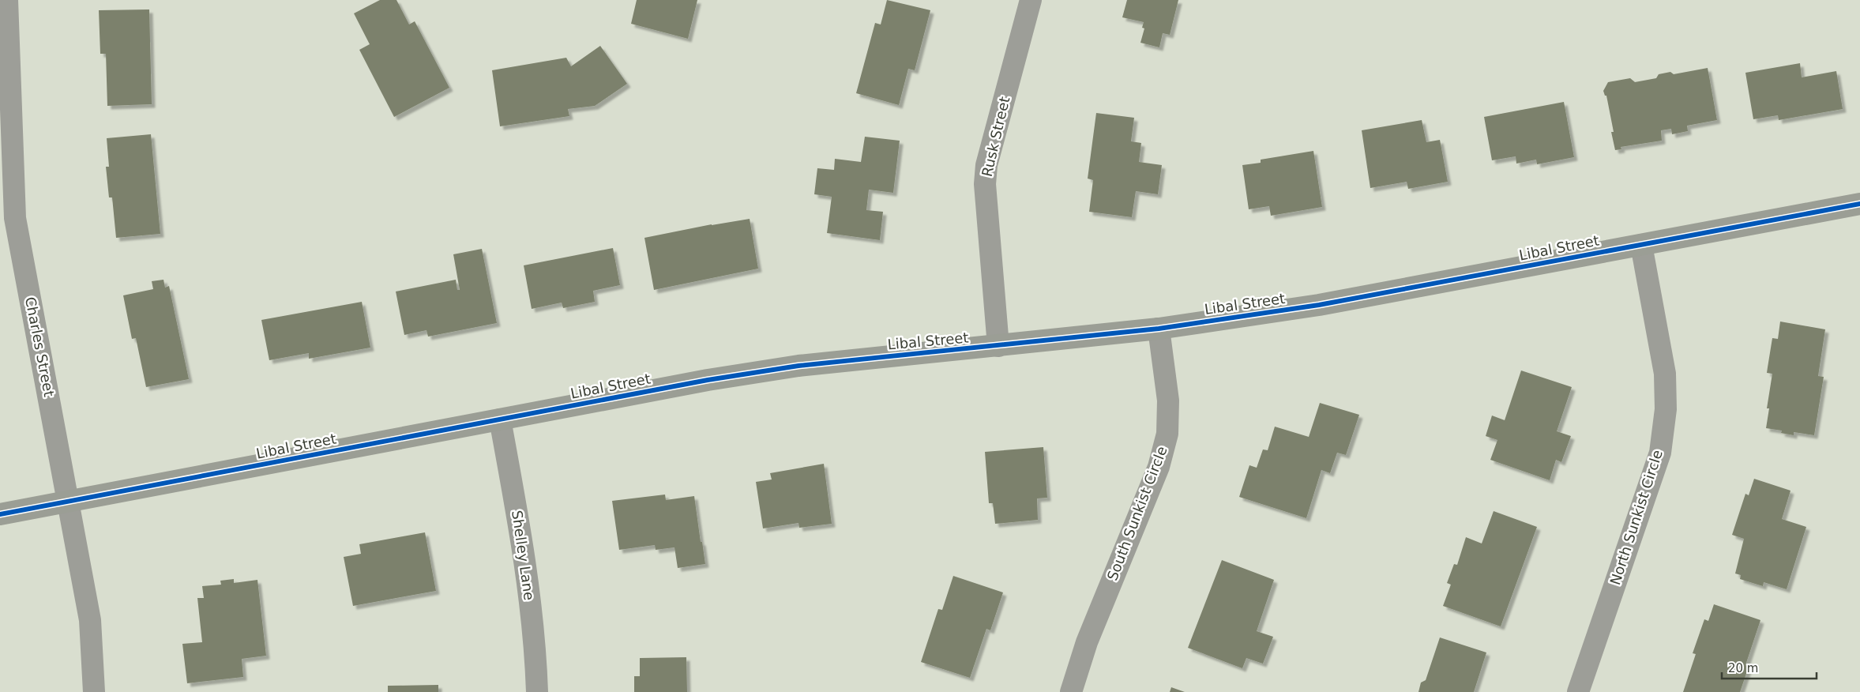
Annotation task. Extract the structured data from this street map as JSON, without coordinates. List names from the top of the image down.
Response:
{
  "streets": {
    "street": [
      "Rusk Street",
      "Libal Street",
      "Charles Street",
      "South Sunkist Circle",
      "North Sunkist Circle",
      "Shelley Lane"
    ]
  },
  "crossings": [
    ["Rusk Street", "Libal Street"],
    ["Libal Street", "Charles Street"],
    ["Libal Street", "South Sunkist Circle"],
    ["Libal Street", "North Sunkist Circle"],
    ["Libal Street", "Shelley Lane"]
  ],
  "scale_bar": "20 m"
}
